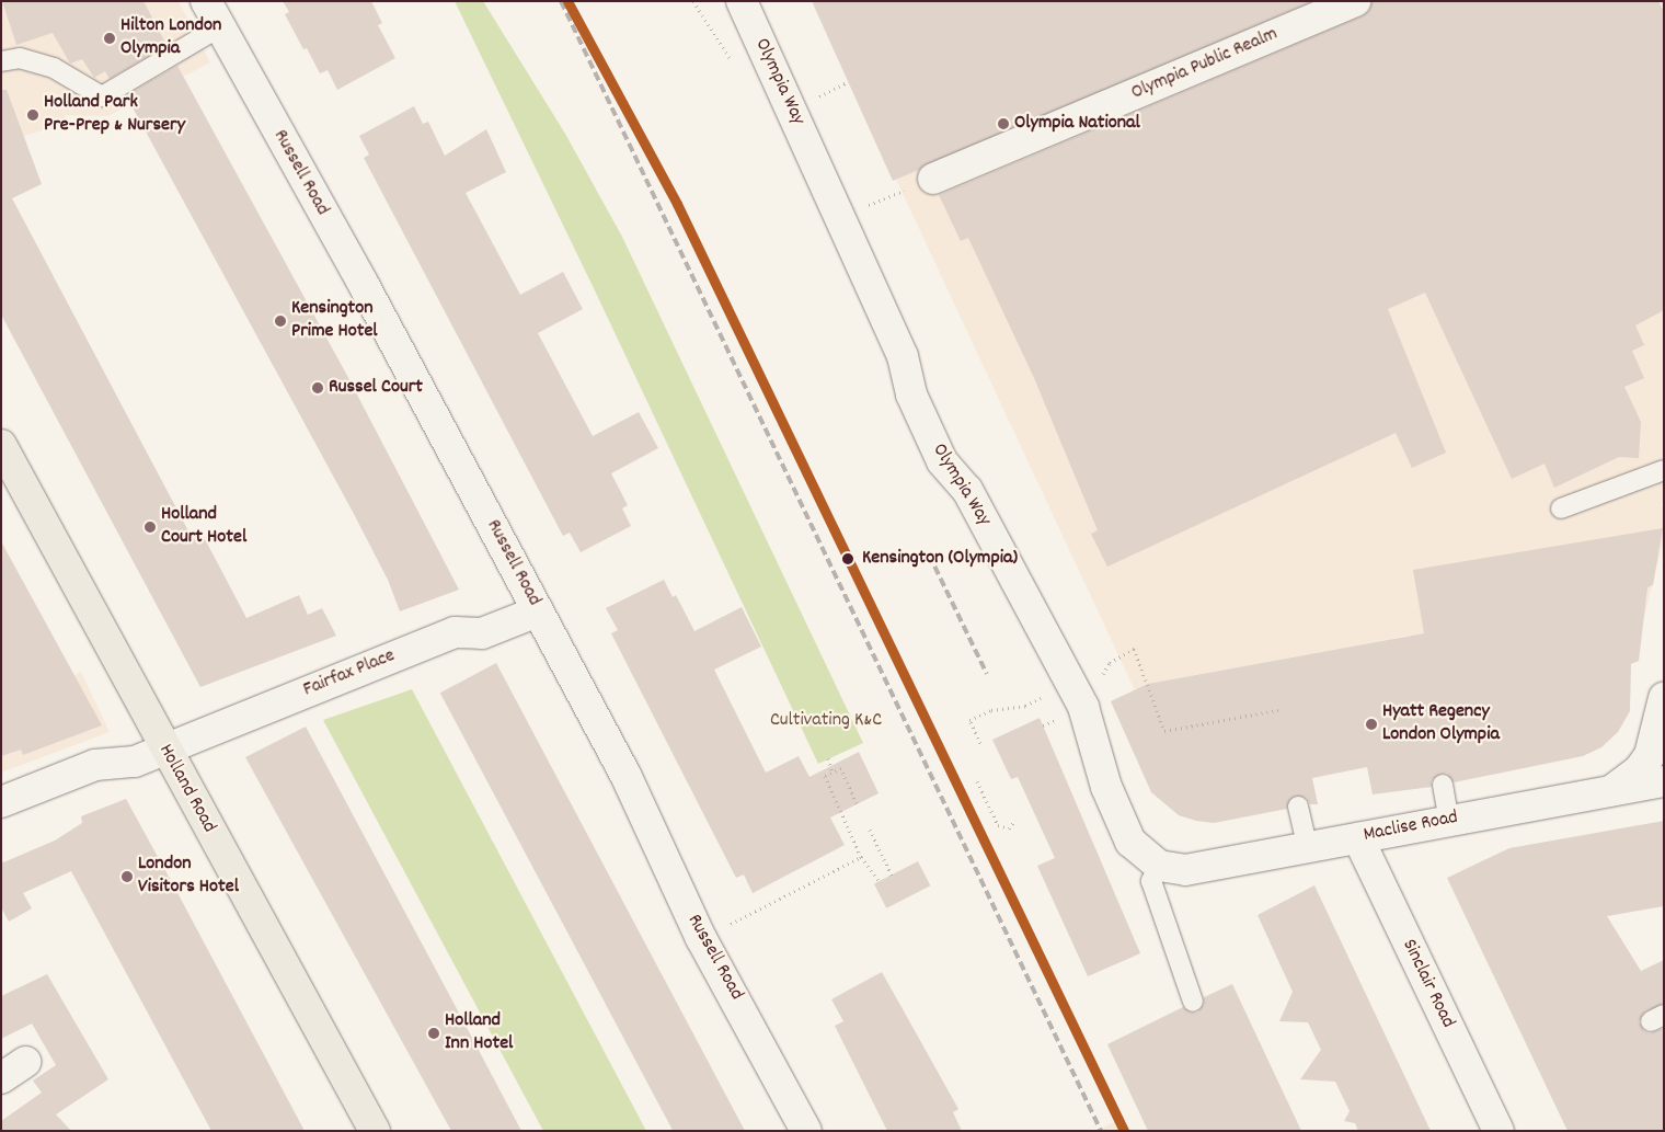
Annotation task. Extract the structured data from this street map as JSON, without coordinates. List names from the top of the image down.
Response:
{
  "streets": {
    "highway": ["Holland Road"],
    "street": [
      "Olympia Public Realm",
      "Olympia Way",
      "Russell Road",
      "Fairfax Place",
      "Maclise Road",
      "Sinclair Road"
    ]
  },
  "crossings": [
    ["Olympia Way", "Maclise Road"],
    ["Russell Road", "Fairfax Place"],
    ["Fairfax Place", "Holland Road"],
    ["Maclise Road", "Sinclair Road"]
  ],
  "parks": ["Cultivating K&C"],
  "places": [
    "Hilton London Olympia",
    "Holland Park Pre-Prep & Nursery",
    "Olympia National",
    "Kensington Prime Hotel",
    "Russel Court",
    "Holland Court Hotel",
    "Kensington (Olympia)",
    "Hyatt Regency London Olympia",
    "London Visitors Hotel",
    "Holland Inn Hotel"
  ]
}
